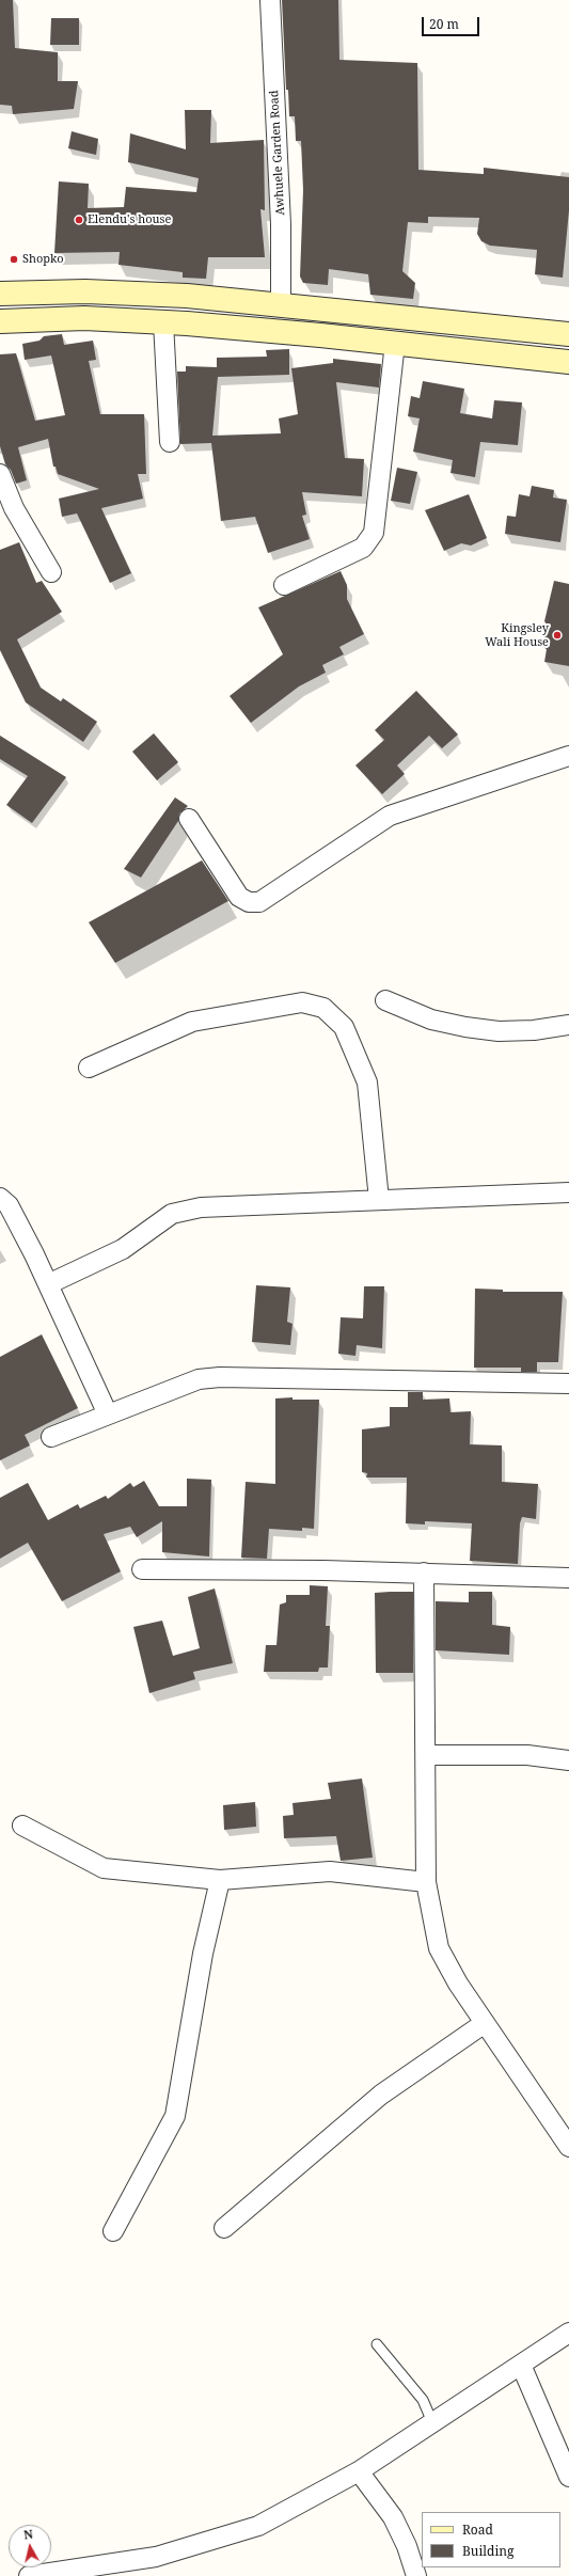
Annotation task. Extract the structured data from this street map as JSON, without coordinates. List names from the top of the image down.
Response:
{
  "streets": {
    "street": ["Awhuele Garden Road"]
  },
  "places": ["Elendu's house", "Shopko", "Kingsley Wali House"],
  "legend": ["Road", "Building"],
  "scale_bar": "20 m",
  "north": "top"
}
